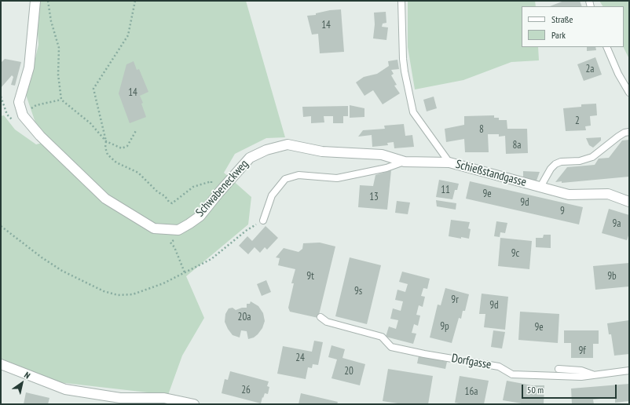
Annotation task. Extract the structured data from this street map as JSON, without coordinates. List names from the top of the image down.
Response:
{
  "streets": {
    "street": ["Schießstandgasse", "Schwabeneckweg"],
    "lane": ["Dorfgasse"]
  },
  "crossings": [
    ["Schießstandgasse", "Schwabeneckweg"]
  ],
  "house_numbers": [
    "14",
    "2a",
    "14",
    "2",
    "8",
    "8a",
    "11",
    "9e",
    "13",
    "9d",
    "9",
    "9a",
    "9c",
    "9t",
    "9b",
    "9s",
    "9r",
    "9d",
    "20a",
    "9p",
    "9e",
    "9f",
    "24",
    "20",
    "26",
    "16a"
  ],
  "legend": ["Straße", "Park"],
  "scale_bar": "50 m",
  "north": "top right"
}
